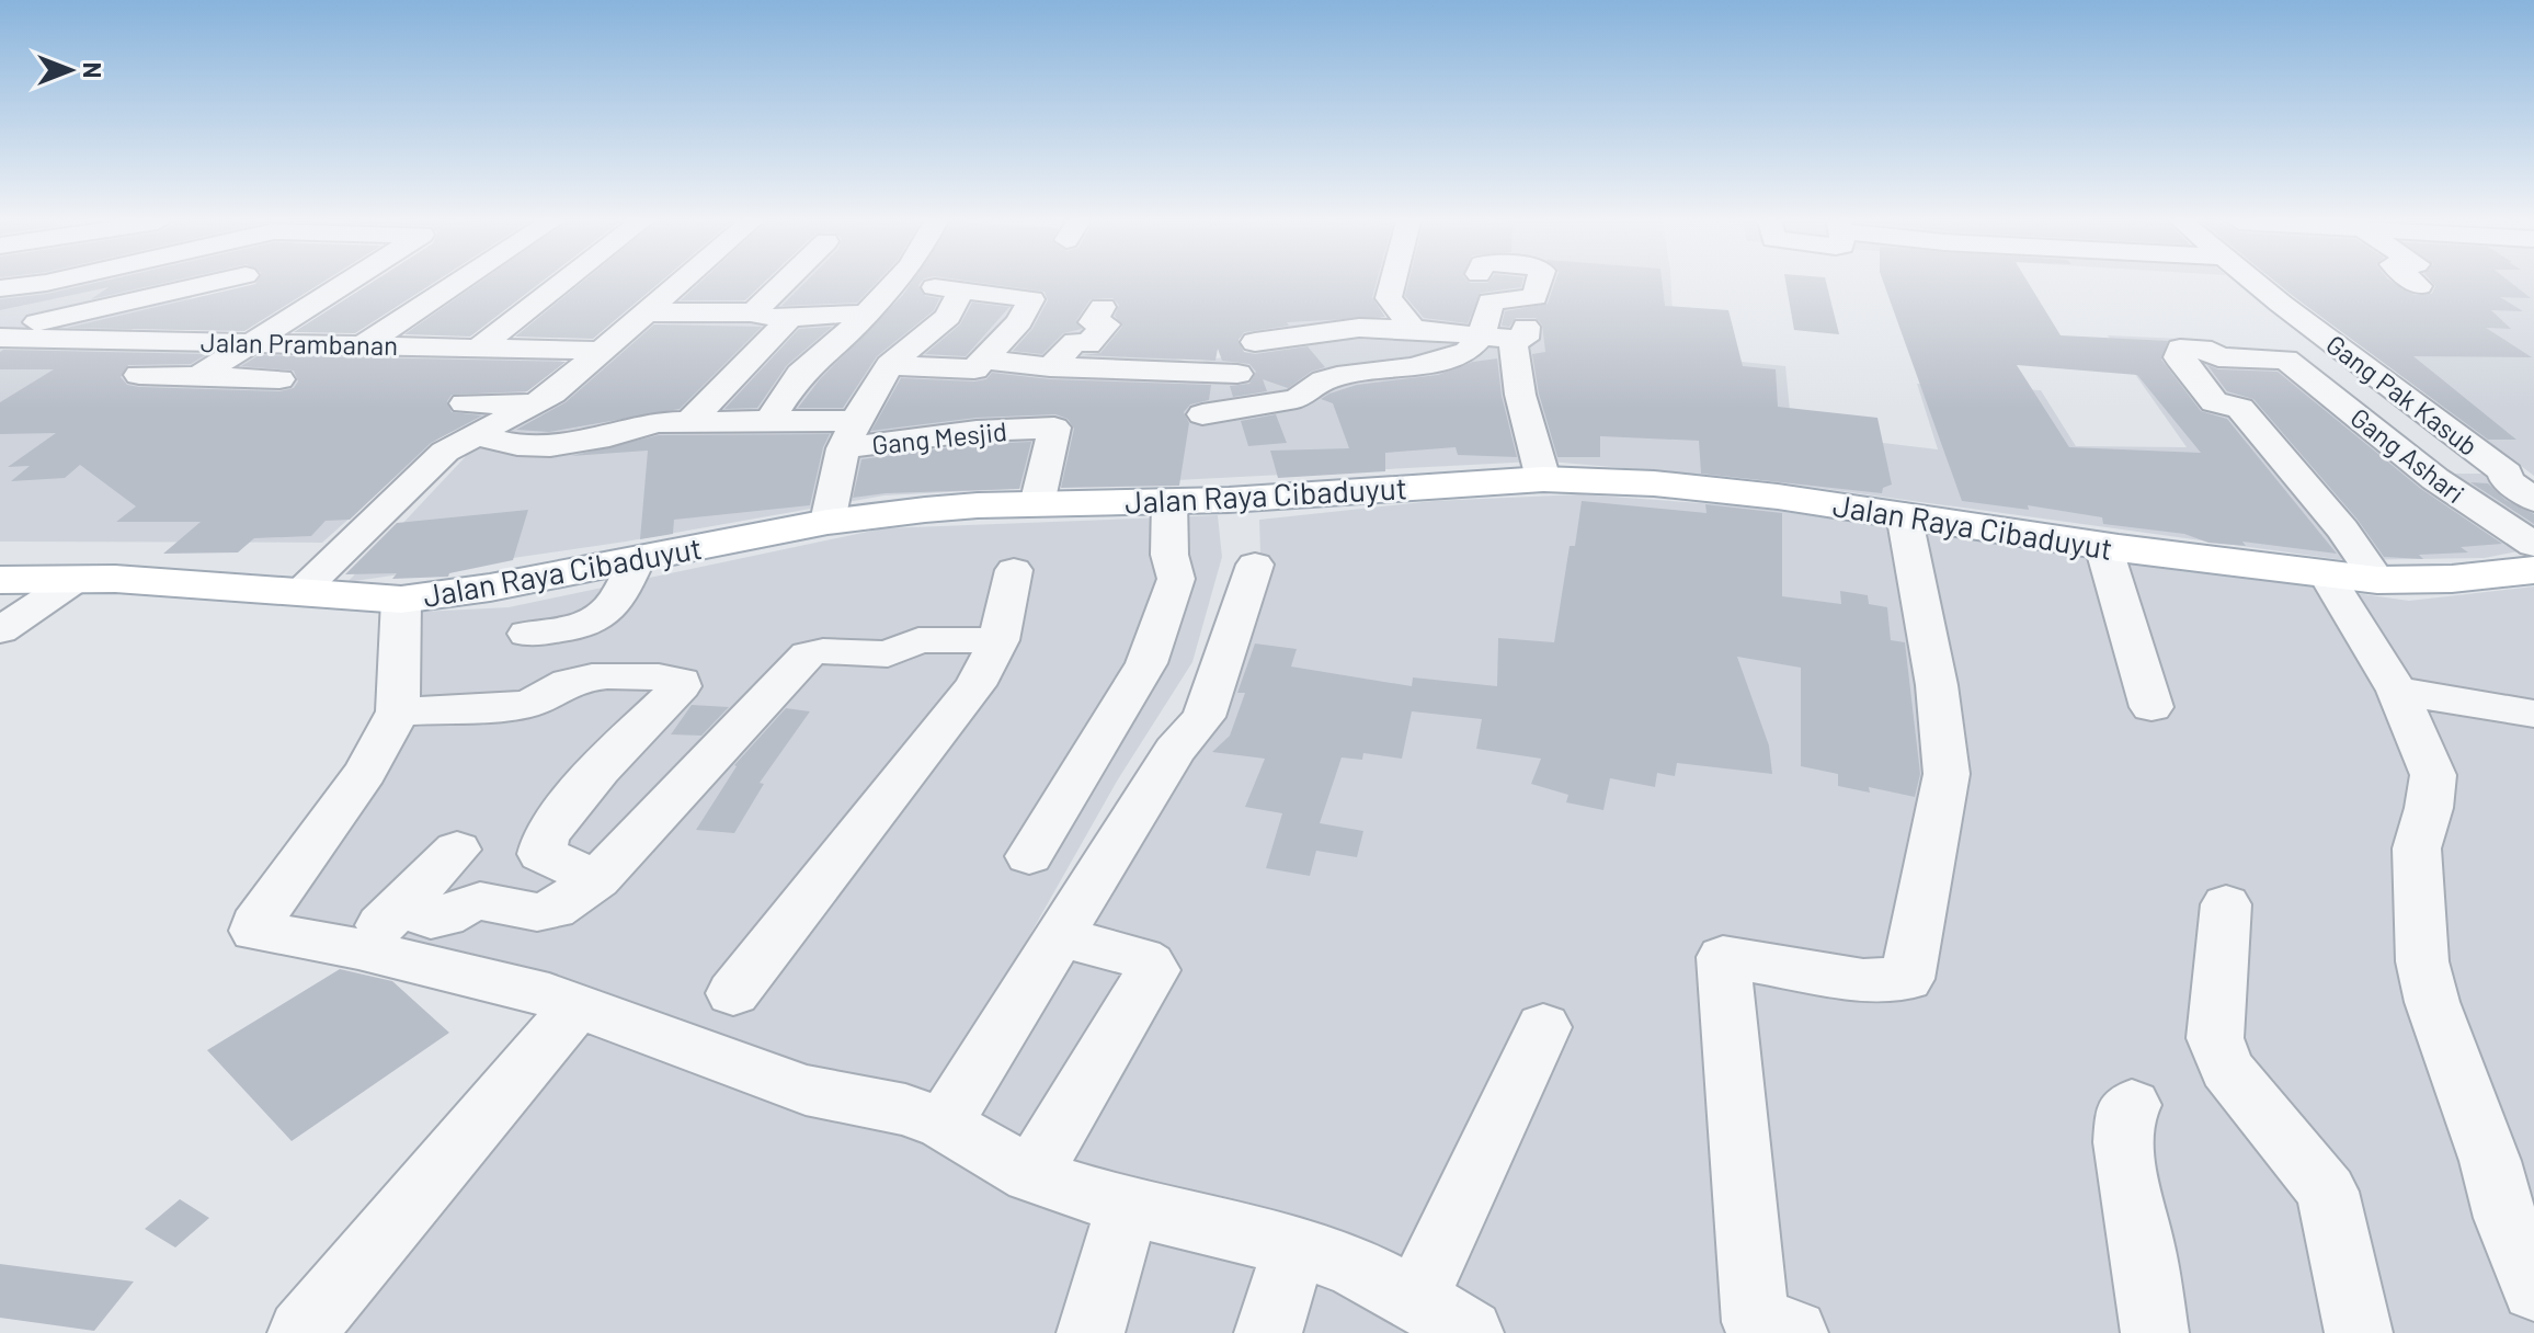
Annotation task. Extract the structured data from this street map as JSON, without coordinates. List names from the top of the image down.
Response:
{
  "streets": {
    "main road": ["Jalan Raya Cibaduyut"],
    "street": [
      "Jalan Prambanan",
      "Gang Pak Kasub",
      "Gang Mesjid",
      "Gang Ashari"
    ]
  },
  "crossings": [
    ["Gang Mesjid", "Jalan Raya Cibaduyut"],
    ["Gang Ashari", "Jalan Raya Cibaduyut"]
  ],
  "north": "right"
}
